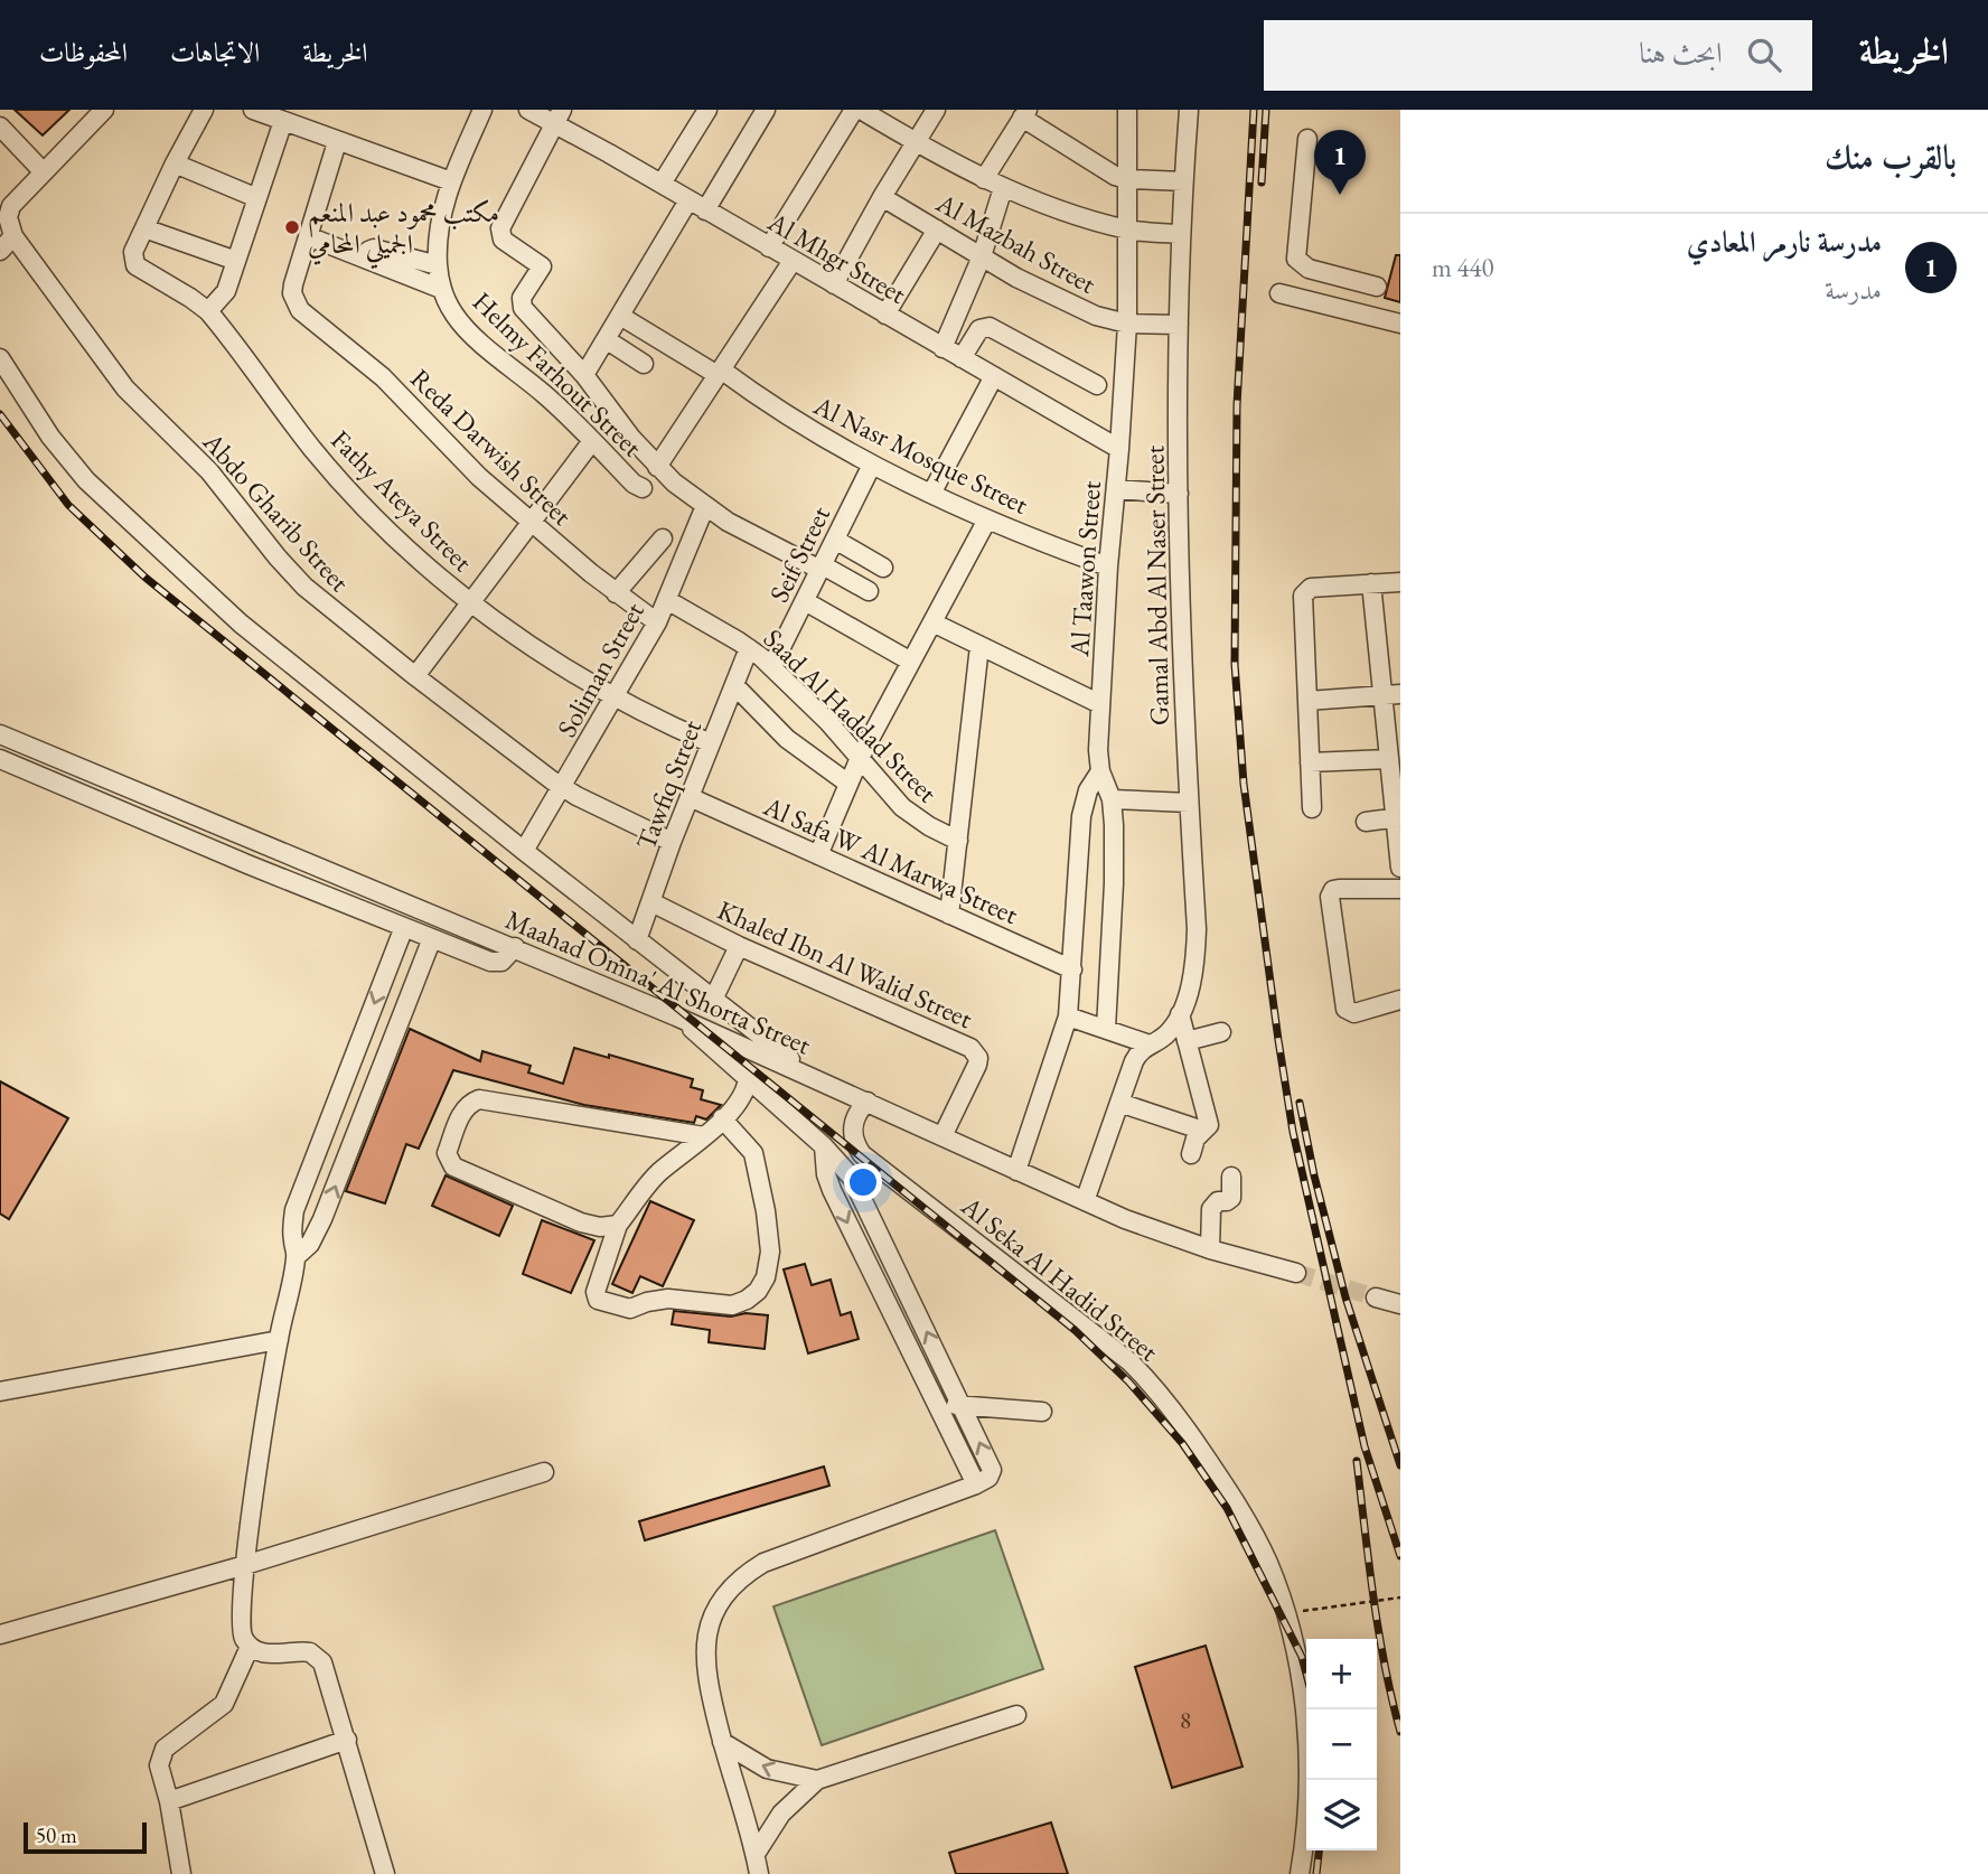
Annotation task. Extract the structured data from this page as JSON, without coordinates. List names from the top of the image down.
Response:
{
  "streets": {
    "street": [
      "Al Mazbah Street",
      "Al Mhgr Street",
      "Helmy Farhout Street",
      "Reda Darwish Street",
      "Al Nasr Mosque Street",
      "Fathy Ateya Street",
      "Abdo Gharib Street",
      "Seif Street",
      "Al Taawon Street",
      "Gamal Abd Al Naser Street",
      "Soliman Street",
      "Saad Al Haddad Street",
      "Tawfiq Street",
      "Al Safa W Al Marwa Street",
      "Khaled Ibn Al Walid Street",
      "Maahad Omna' Al Shorta Street",
      "Al Seka Al Hadid Street"
    ]
  },
  "crossings": [
    ["Al Mazbah Street", "Al Taawon Street"],
    ["Al Mazbah Street", "Gamal Abd Al Naser Street"],
    ["Al Mhgr Street", "Al Taawon Street"],
    ["Reda Darwish Street", "Soliman Street"],
    ["Al Nasr Mosque Street", "Seif Street"],
    ["Al Nasr Mosque Street", "Al Taawon Street"],
    ["Fathy Ateya Street", "Soliman Street"],
    ["Fathy Ateya Street", "Tawfiq Street"],
    ["Abdo Gharib Street", "Soliman Street"],
    ["Abdo Gharib Street", "Tawfiq Street"],
    ["Seif Street", "Saad Al Haddad Street"],
    ["Gamal Abd Al Naser Street", "Maahad Omna' Al Shorta Street"],
    ["Soliman Street", "Saad Al Haddad Street"],
    ["Saad Al Haddad Street", "Tawfiq Street"],
    ["Tawfiq Street", "Al Safa W Al Marwa Street"],
    ["Tawfiq Street", "Khaled Ibn Al Walid Street"],
    ["Khaled Ibn Al Walid Street", "Maahad Omna' Al Shorta Street"],
    ["Maahad Omna' Al Shorta Street", "Al Seka Al Hadid Street"]
  ],
  "places": ["مكتب محمود عبد المنعم الجميلي المحامي"],
  "house_numbers": ["8"],
  "scale_bar": "50 m",
  "page": {
    "header": "الخريطة",
    "search": "ابحث هنا",
    "nav": ["الخريطة", "الاتجاهات", "المحفوظات"],
    "heading": "بالقرب منك",
    "pins": "1",
    "list": [
      {
        "mark": "1",
        "name": "مدرسة نارمر المعادي",
        "note": "مدرسة",
        "value": "440 m"
      }
    ],
    "map_buttons": ["+", "−"],
    "scale": "50 m"
  }
}
